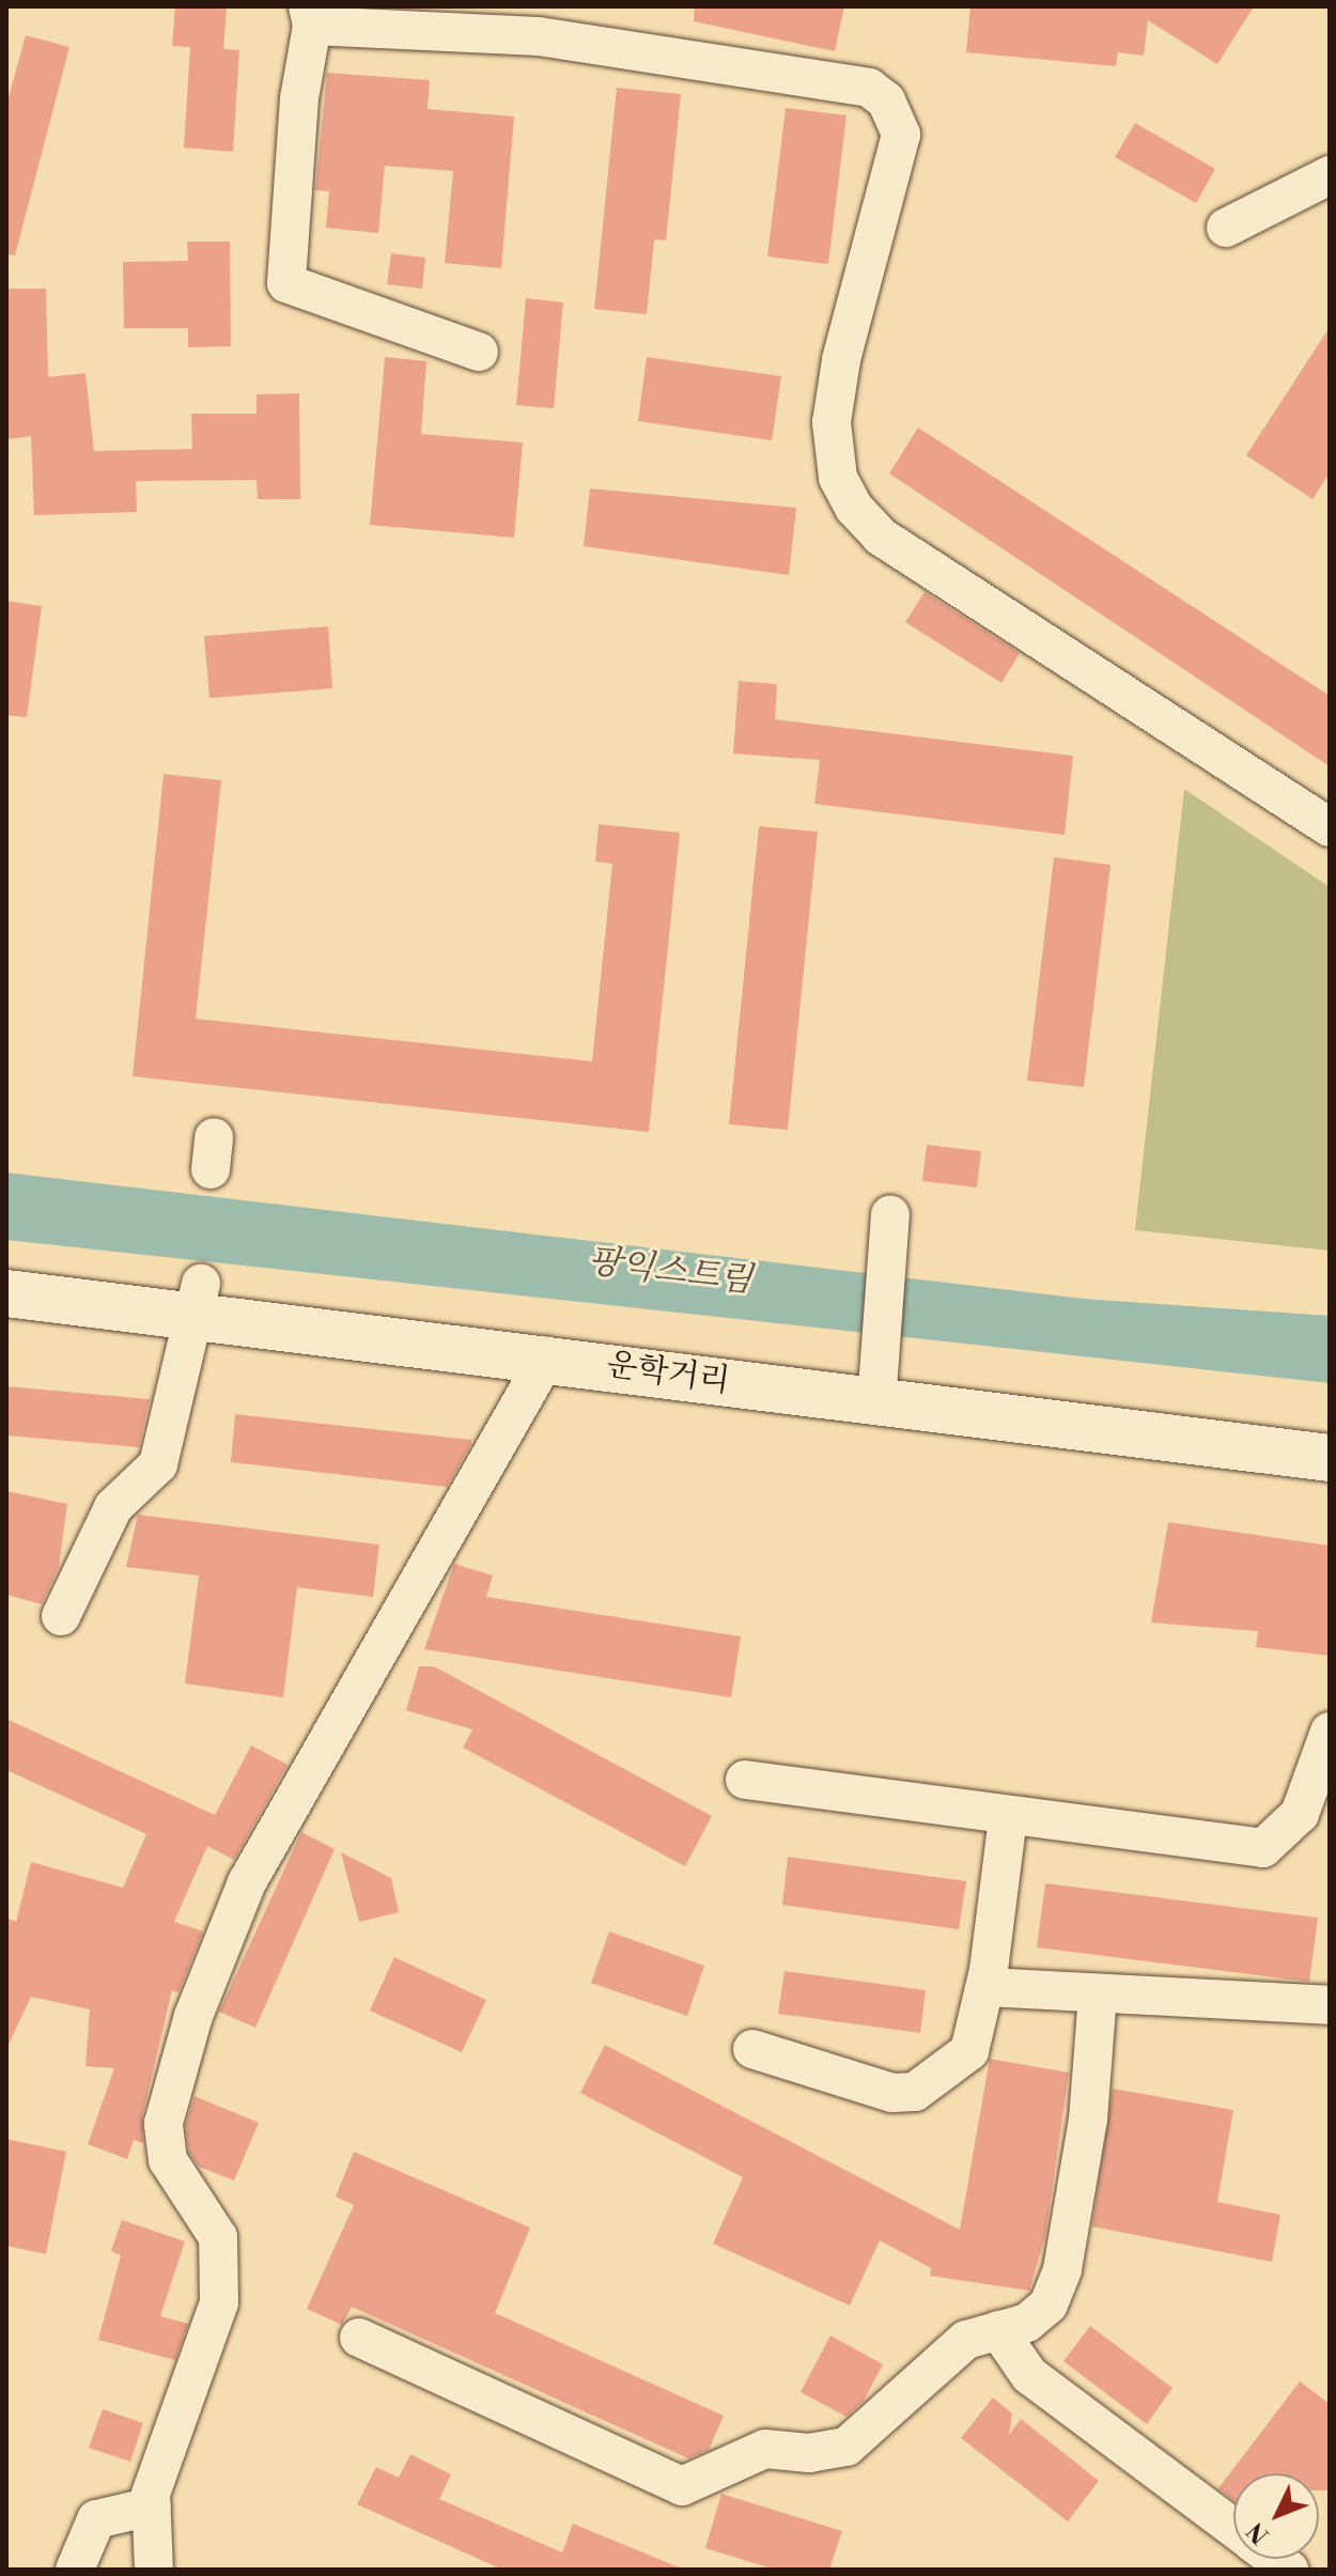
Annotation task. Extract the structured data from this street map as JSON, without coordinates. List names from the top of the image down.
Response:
{
  "streets": {
    "main road": ["운학거리"]
  },
  "water": ["팡익스트림"],
  "north": "bottom left"
}
